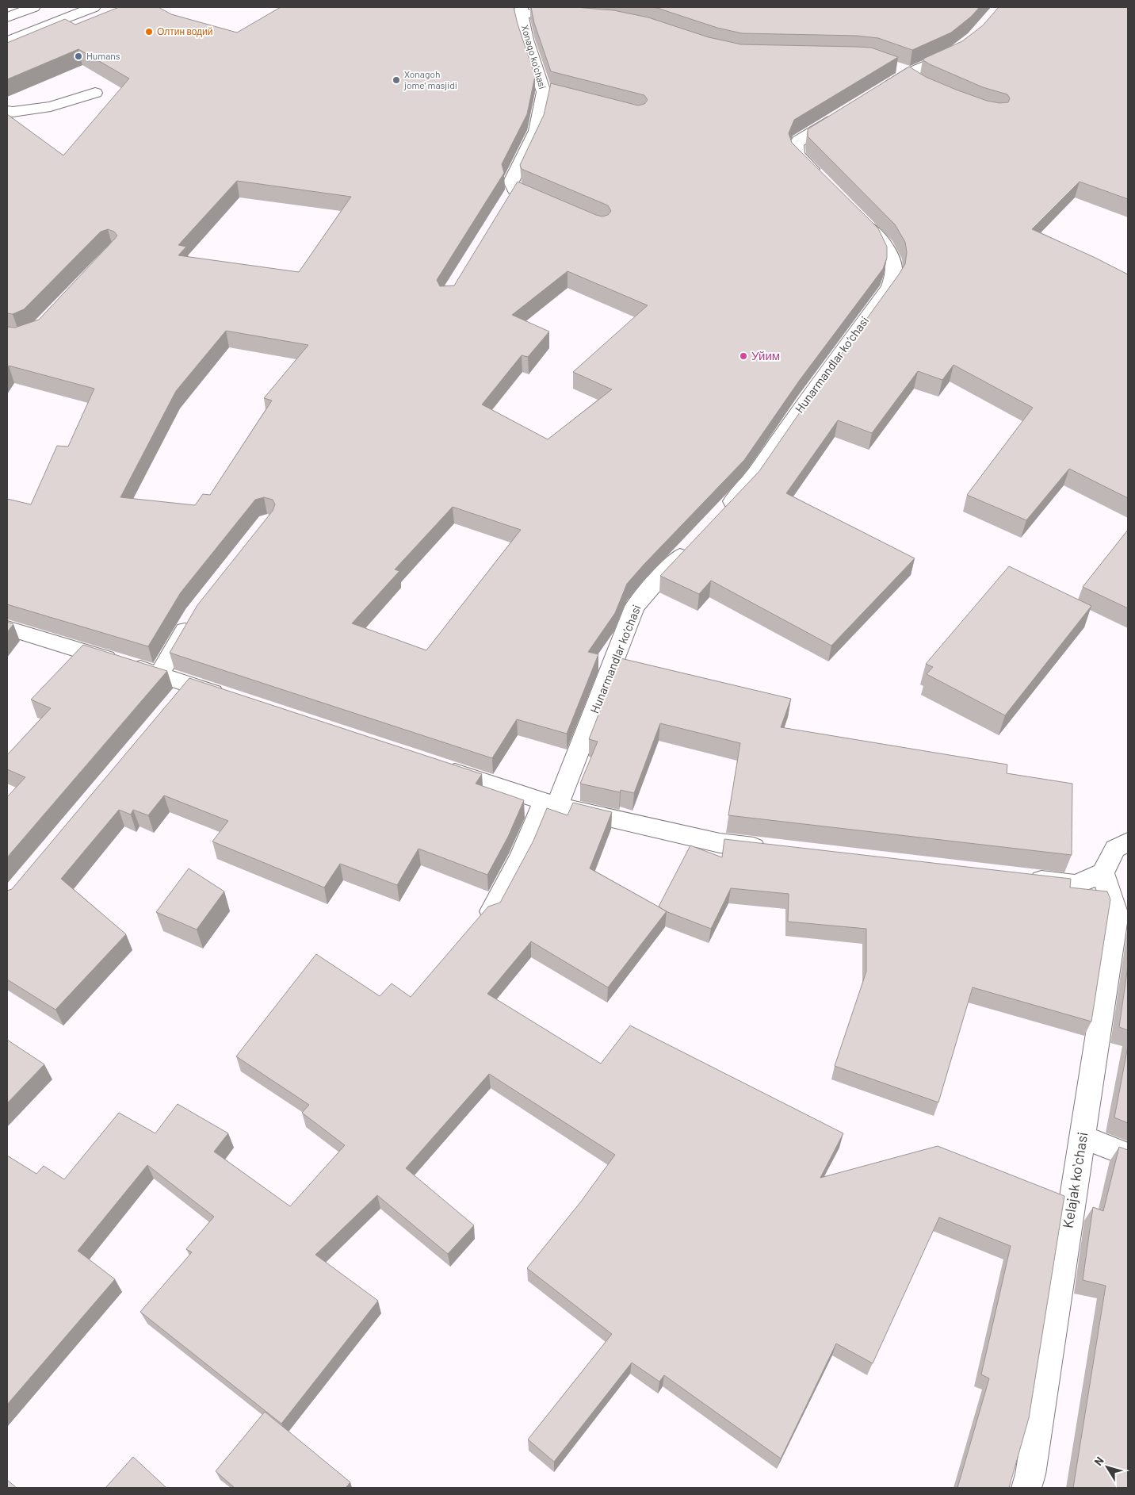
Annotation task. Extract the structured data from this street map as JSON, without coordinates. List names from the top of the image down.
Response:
{
  "streets": {
    "street": ["Xonaqo koʻchasi", "Hunarmandlar ko‘chasi", "Kelajak koʻchasi"]
  },
  "places": [
    "Олтин водий",
    "Humans",
    "Xonagoh jome' masjidi",
    "Уйим"
  ],
  "north": "top left"
}
